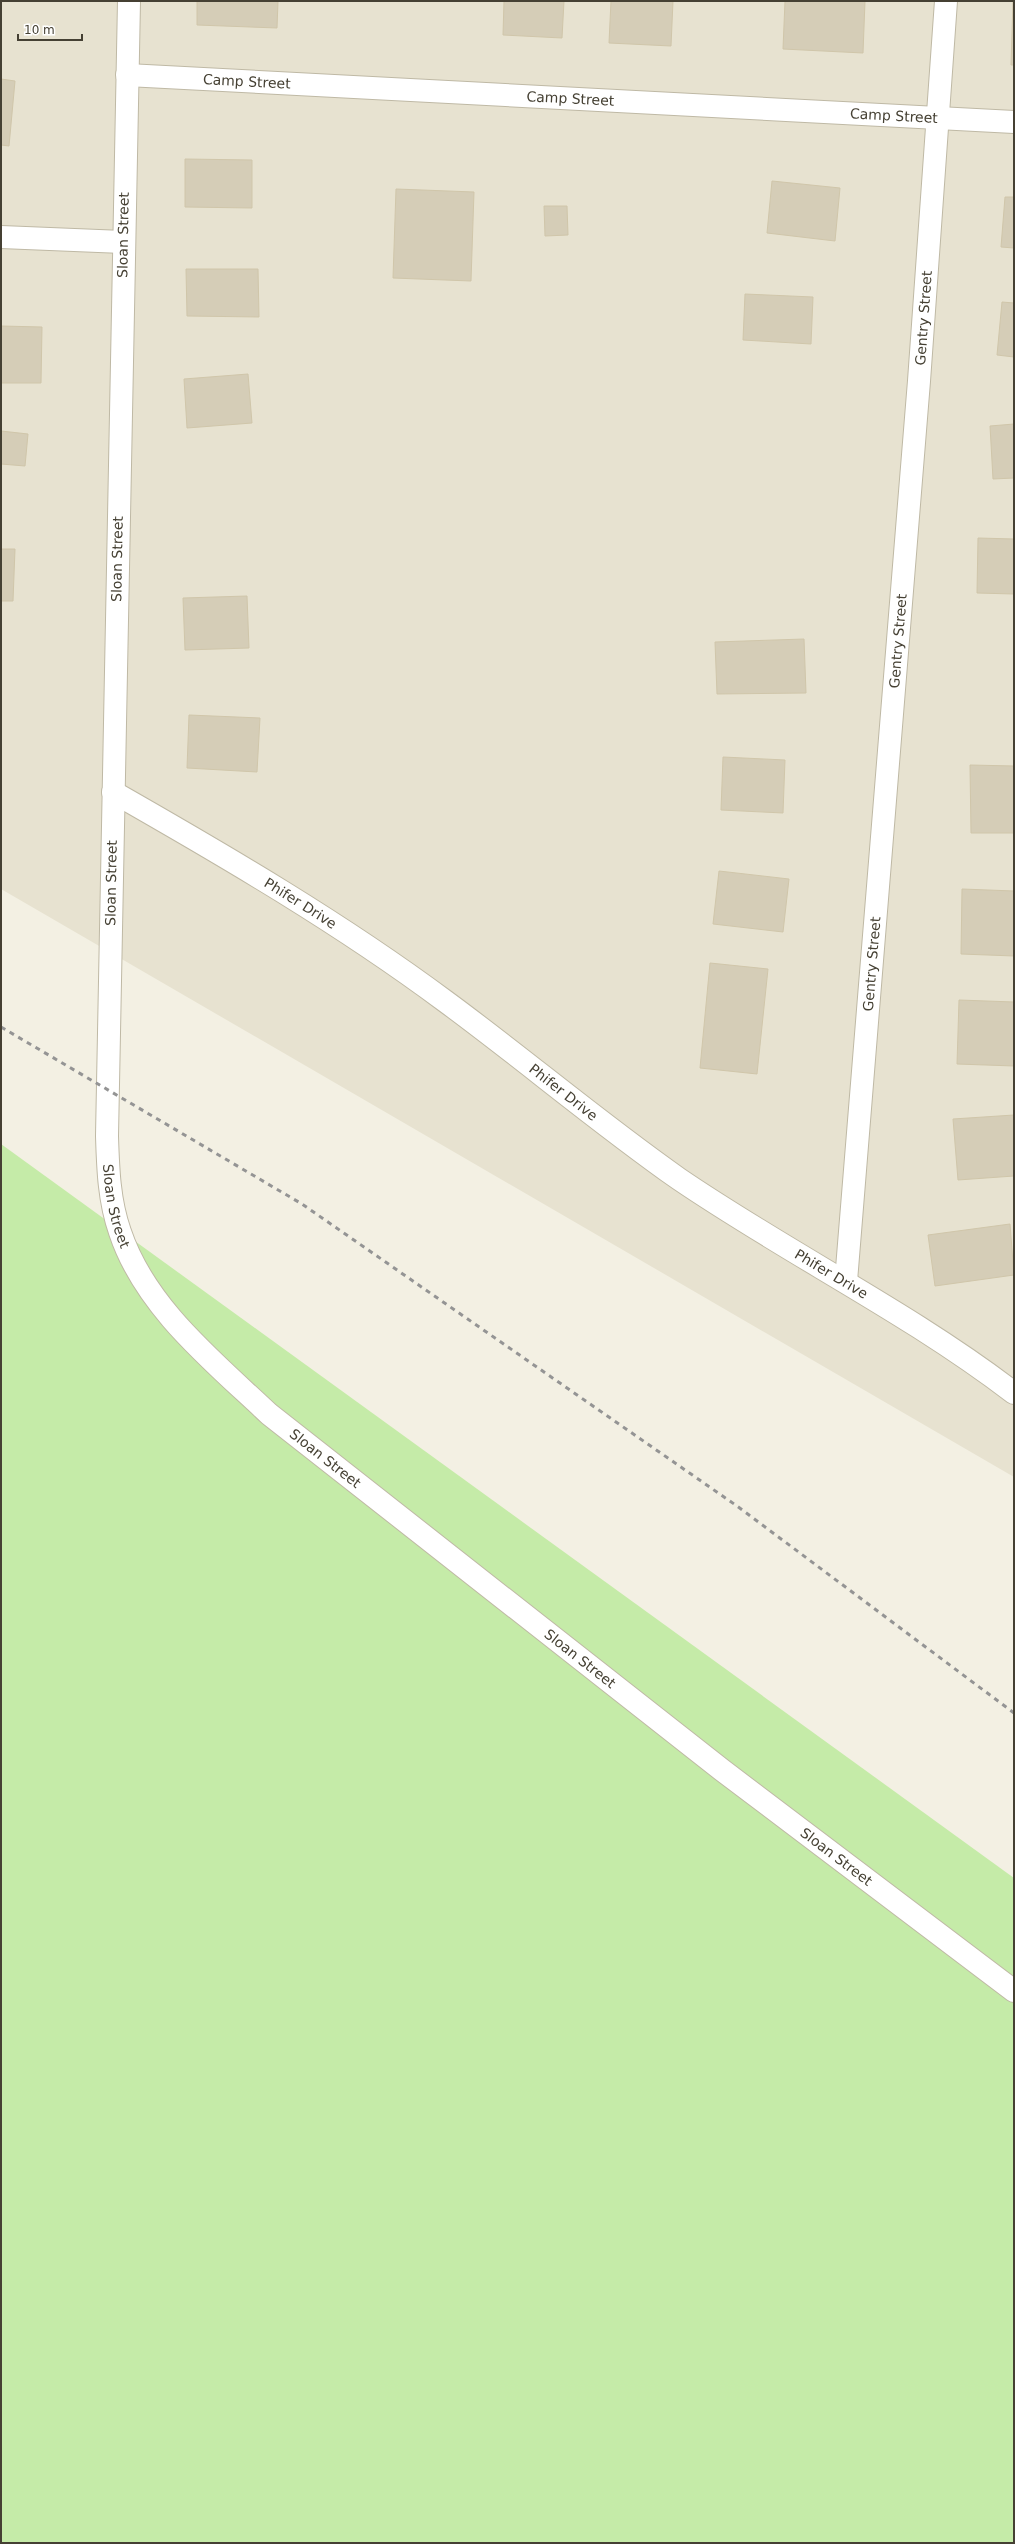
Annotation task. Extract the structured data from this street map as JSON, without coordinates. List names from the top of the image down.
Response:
{
  "streets": {
    "street": [
      "Camp Street",
      "Sloan Street",
      "Gentry Street",
      "Phifer Drive"
    ]
  },
  "crossings": [
    ["Camp Street", "Sloan Street"],
    ["Camp Street", "Gentry Street"],
    ["Sloan Street", "Phifer Drive"],
    ["Gentry Street", "Phifer Drive"]
  ],
  "scale_bar": "10 m"
}
